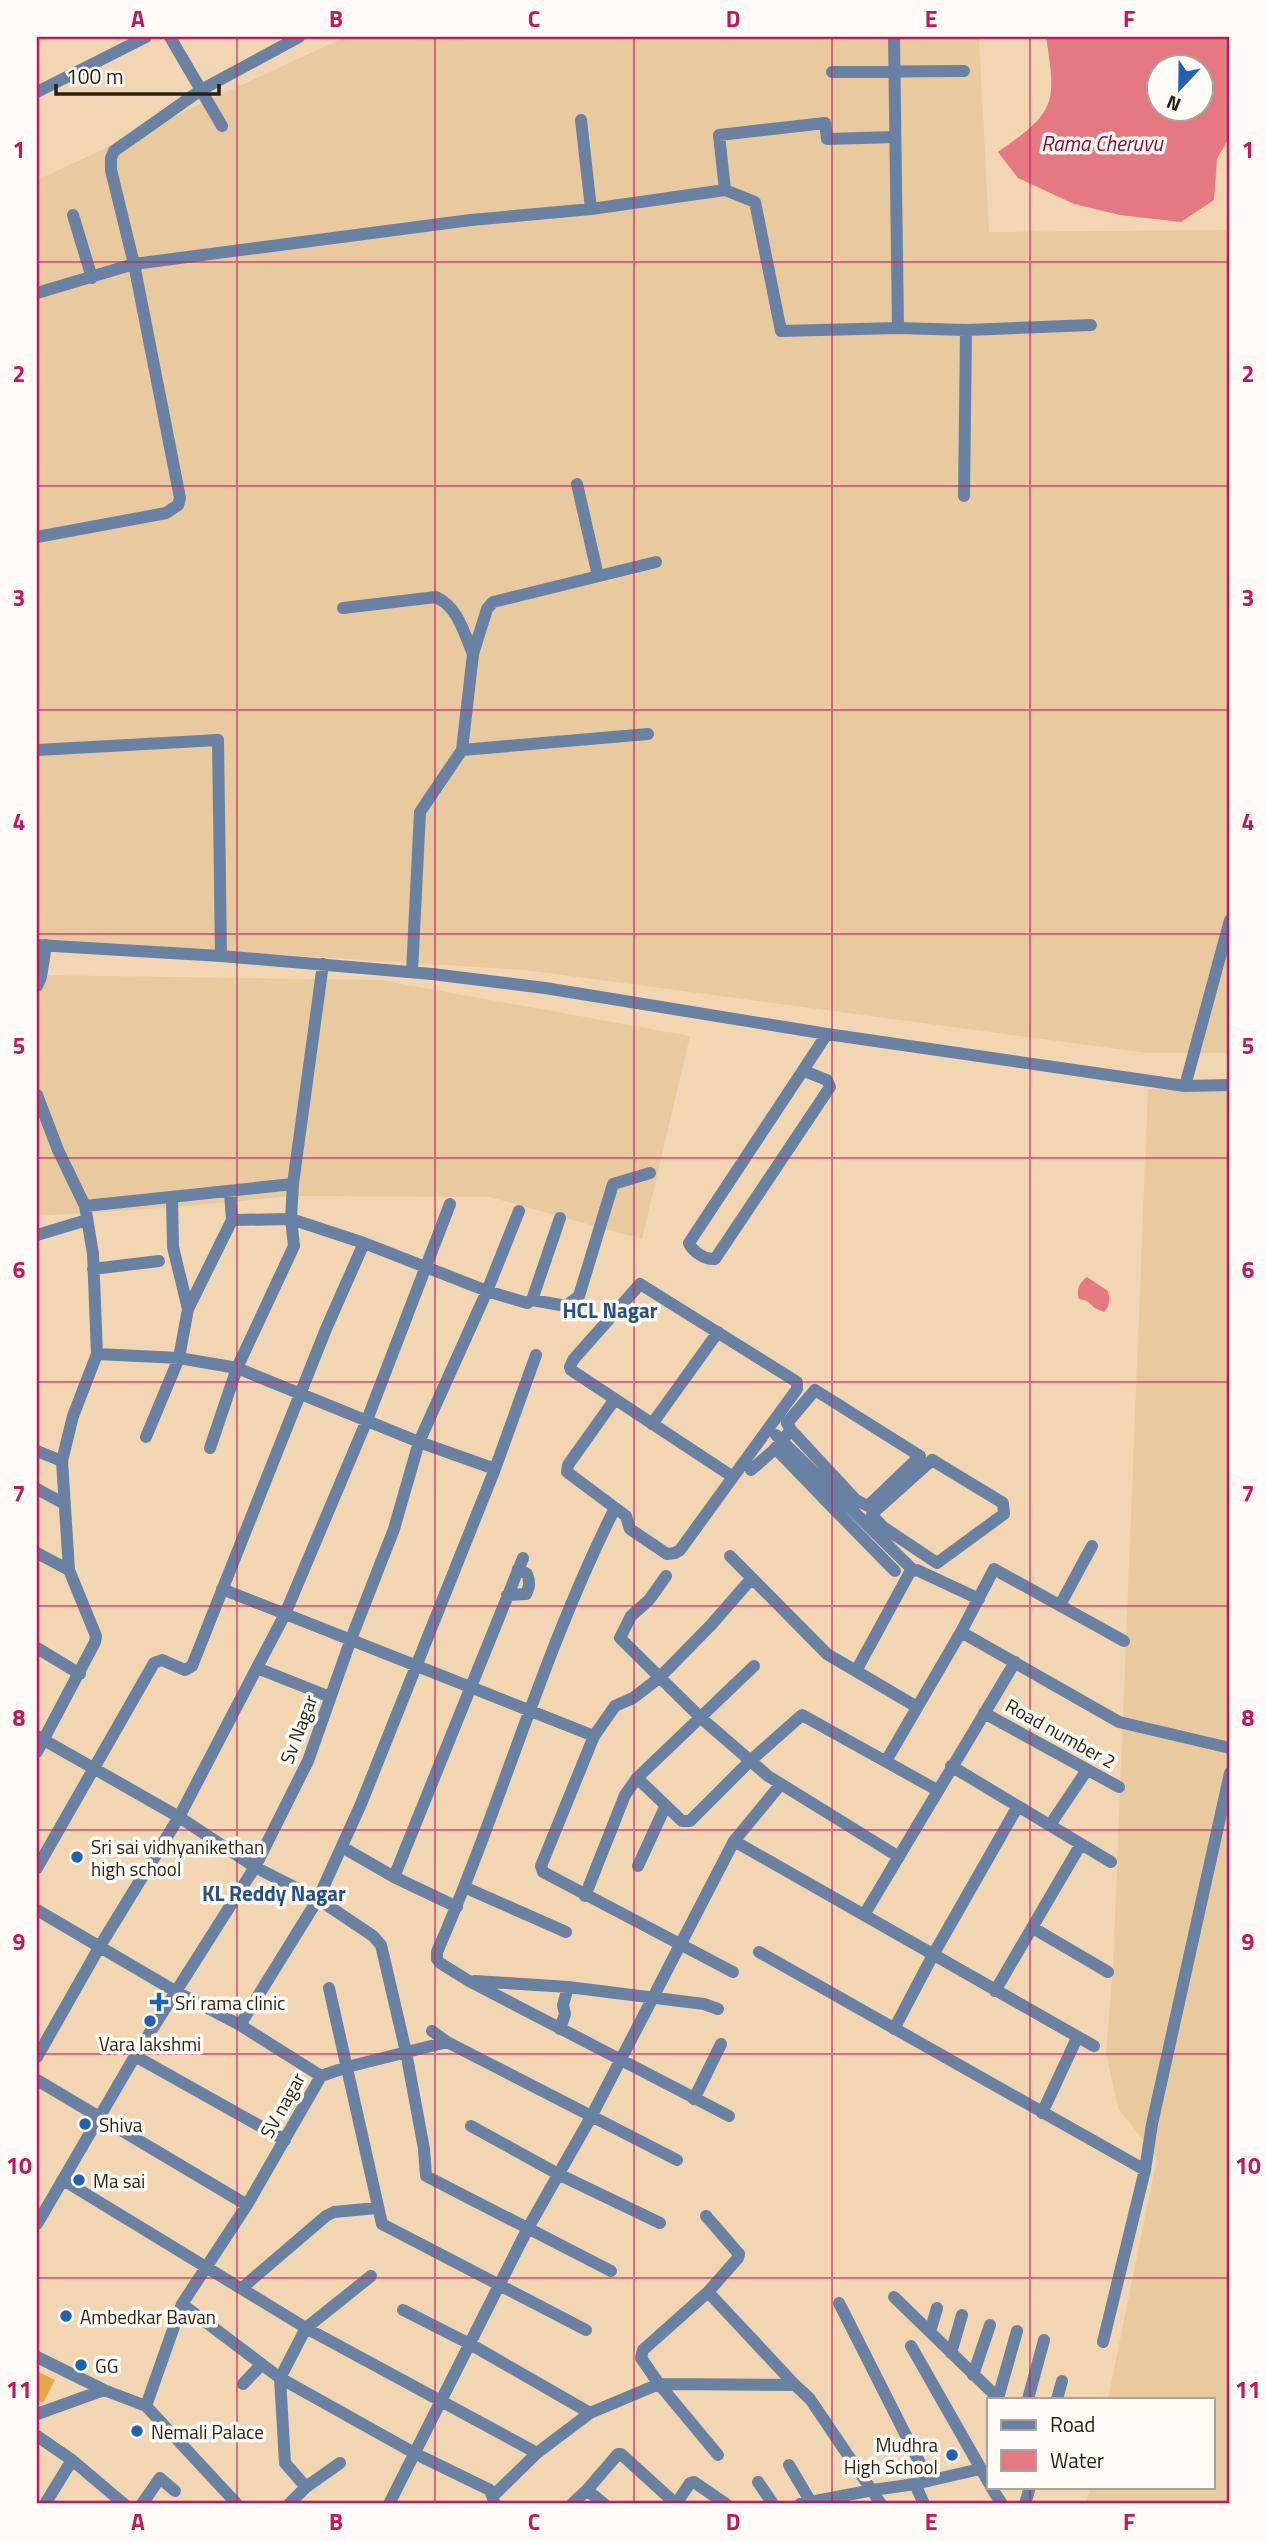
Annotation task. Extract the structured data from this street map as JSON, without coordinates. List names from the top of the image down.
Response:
{
  "streets": {
    "street": ["Sv Nagar", "Road number 2", "SV nagar"]
  },
  "crossings": [
    ["Sv Nagar", "SV nagar"]
  ],
  "districts": ["HCL Nagar", "KL Reddy Nagar"],
  "water": ["Rama Cheruvu"],
  "places": {
    "other": [
      "Sri sai vidhyanikethan high school",
      "Vara lakshmi",
      "Shiva",
      "Ma sai",
      "Ambedkar Bavan",
      "GG",
      "Nemali Palace",
      "Mudhra High School"
    ],
    "health": ["Sri rama clinic"]
  },
  "legend": ["Road", "Water"],
  "scale_bar": "100 m",
  "north": "bottom",
  "grid": {
    "columns": [
      "A",
      "B",
      "C",
      "D",
      "E",
      "F"
    ],
    "rows": [
      "1",
      "2",
      "3",
      "4",
      "5",
      "6",
      "7",
      "8",
      "9",
      "10",
      "11"
    ]
  }
}
